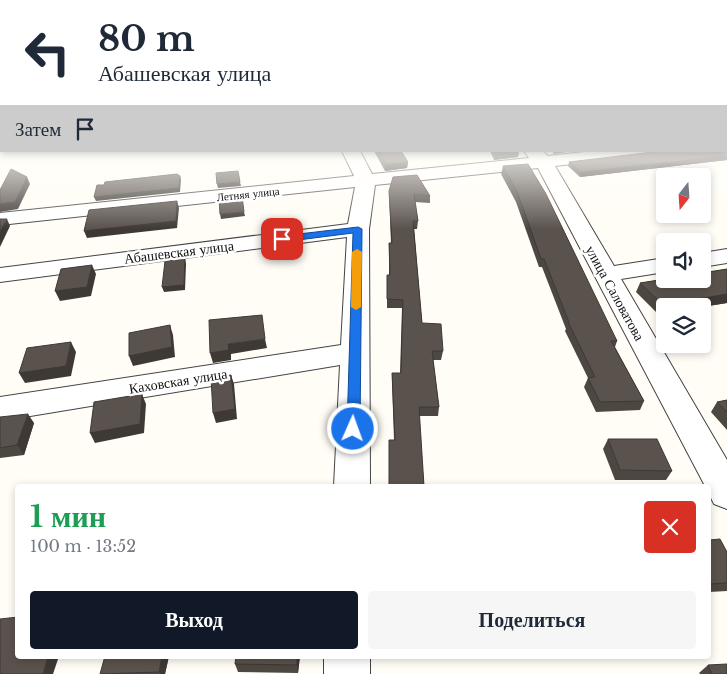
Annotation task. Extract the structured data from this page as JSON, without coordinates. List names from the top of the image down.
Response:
{
  "streets": {
    "street": [
      "Летняя улица",
      "Абашевская улица",
      "улица Саловатова",
      "Каховская улица"
    ]
  },
  "north": "bottom",
  "page": {
    "turn": ["80 m", "Абашевская улица"],
    "then": "Затем",
    "heading": ["1 мин", "100 m · 13:52"],
    "buttons": ["Выход", "Поделиться"]
  }
}
